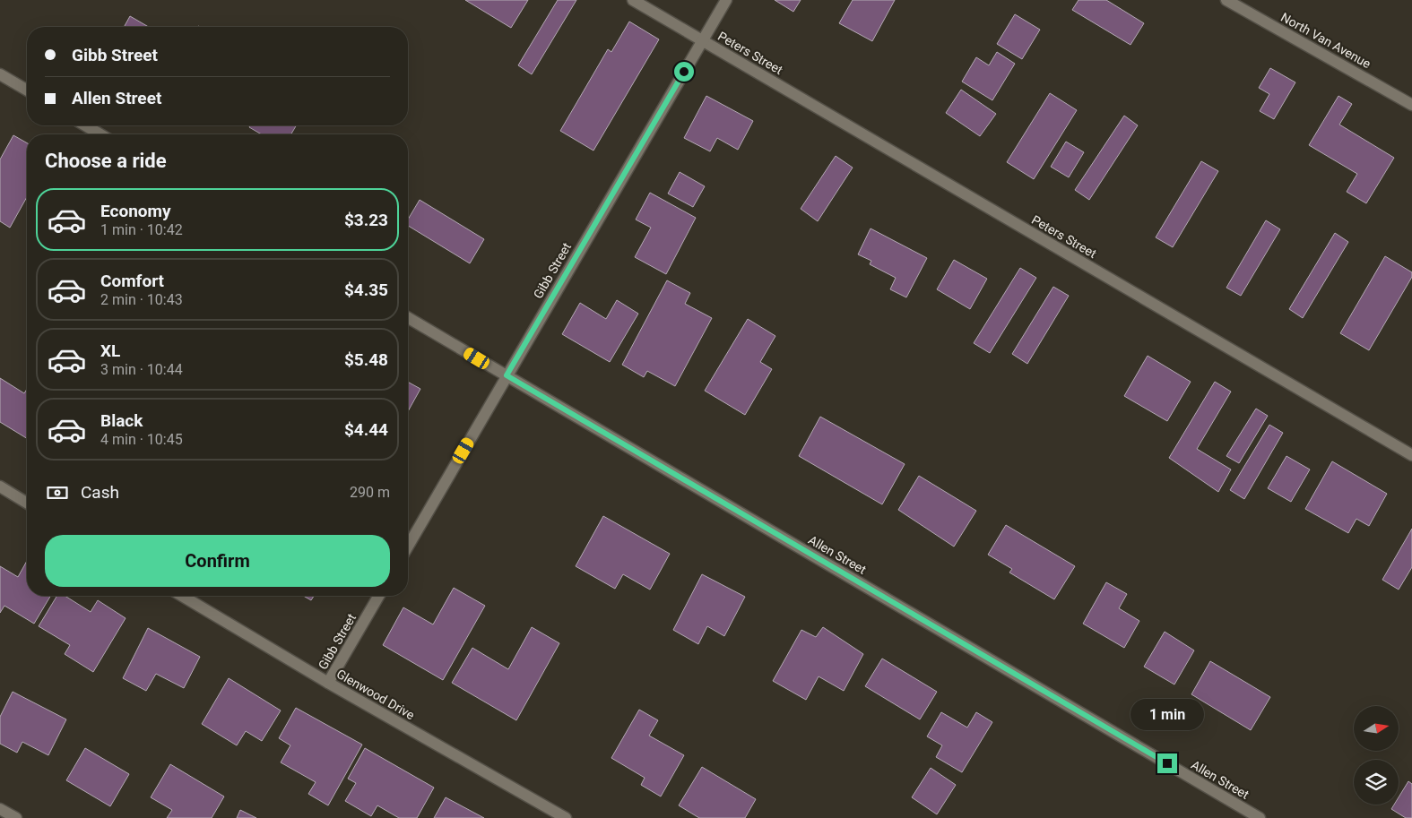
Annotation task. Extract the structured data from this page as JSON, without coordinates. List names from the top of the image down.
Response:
{
  "streets": {
    "street": [
      "North Van Avenue",
      "Peters Street",
      "Gibb Street",
      "Allen Street",
      "Glenwood Drive"
    ]
  },
  "crossings": [
    ["Peters Street", "Gibb Street"],
    ["Gibb Street", "Allen Street"],
    ["Gibb Street", "Glenwood Drive"]
  ],
  "north": "right",
  "page": {
    "banner": ["Gibb Street", "Allen Street"],
    "heading": "Choose a ride",
    "list": [
      {
        "name": "Economy",
        "note": "1 min · 10:42",
        "value": "$3.23"
      },
      {
        "name": "Comfort",
        "note": "2 min · 10:43",
        "value": "$4.35"
      },
      {
        "name": "XL",
        "note": "3 min · 10:44",
        "value": "$5.48"
      },
      {
        "name": "Black",
        "note": "4 min · 10:45",
        "value": "$4.44"
      }
    ],
    "pay": ["Cash", "290 m"],
    "buttons": "Confirm",
    "bubble": "1 min"
  }
}
